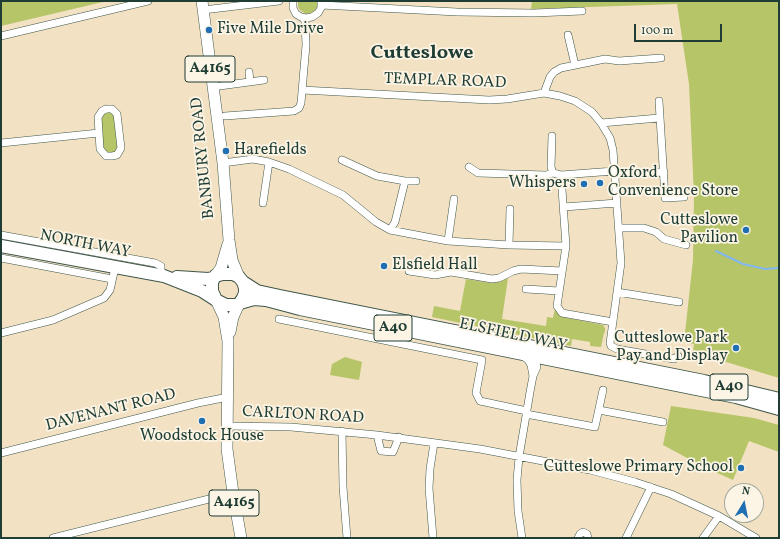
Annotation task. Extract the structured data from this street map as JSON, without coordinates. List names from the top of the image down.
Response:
{
  "streets": {
    "highway": ["NORTH WAY", "A40", "ELSFIELD WAY"],
    "main road": ["A4165", "BANBURY ROAD"],
    "street": ["TEMPLAR ROAD", "DAVENANT ROAD", "CARLTON ROAD"]
  },
  "crossings": [
    ["A4165", "BANBURY ROAD"],
    ["A4165", "NORTH WAY"],
    ["A4165", "ELSFIELD WAY"],
    ["A4165", "DAVENANT ROAD"],
    ["A4165", "CARLTON ROAD"],
    ["BANBURY ROAD", "NORTH WAY"],
    ["BANBURY ROAD", "ELSFIELD WAY"],
    ["NORTH WAY", "ELSFIELD WAY"]
  ],
  "districts": ["Cutteslowe"],
  "places": [
    "Five Mile Drive",
    "Harefields",
    "Oxford Convenience Store",
    "Whispers",
    "Cutteslowe Pavilion",
    "Elsfield Hall",
    "Cutteslowe Park Pay and Display",
    "Woodstock House",
    "Cutteslowe Primary School"
  ],
  "scale_bar": "100 m",
  "north": "top"
}
